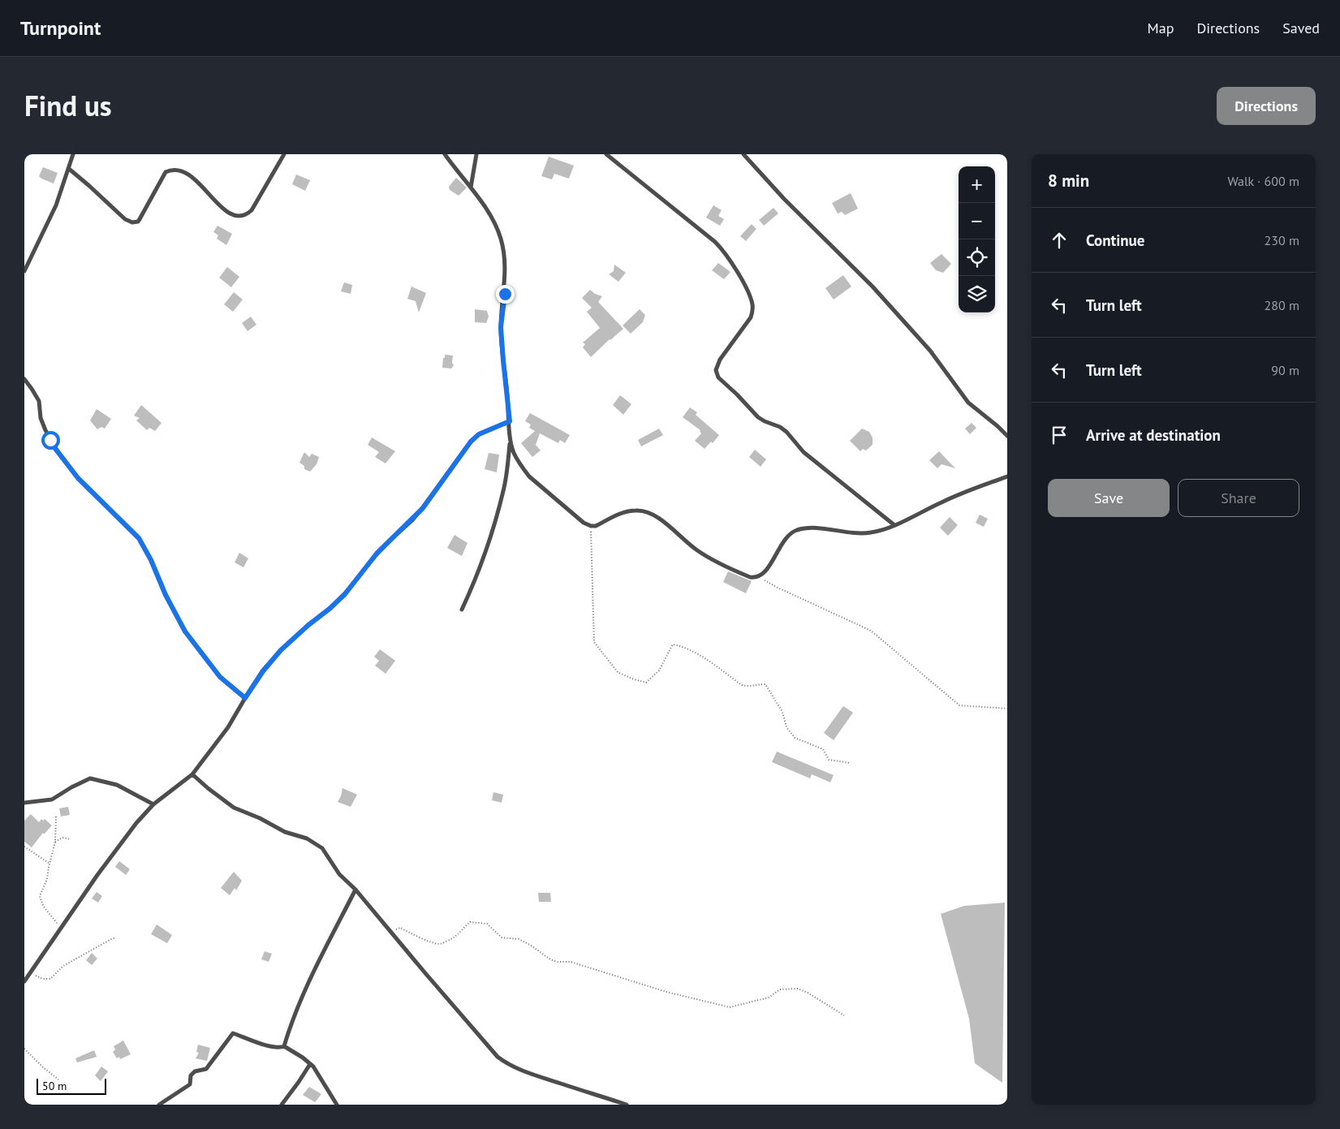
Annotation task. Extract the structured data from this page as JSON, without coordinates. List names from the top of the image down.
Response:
{
  "scale_bar": "50 m",
  "page": {
    "header": "Turnpoint",
    "nav": ["Map", "Directions", "Saved"],
    "title": "Find us",
    "buttons": [
      "Directions",
      ["Save", "Share"]
    ],
    "heading": ["8 min", "Walk · 600 m"],
    "map_buttons": ["+", "−"],
    "list": [
      ["Continue", "230 m"],
      ["Turn left", "280 m"],
      ["Turn left", "90 m"],
      "Arrive at destination"
    ],
    "scale": "50 m"
  }
}
